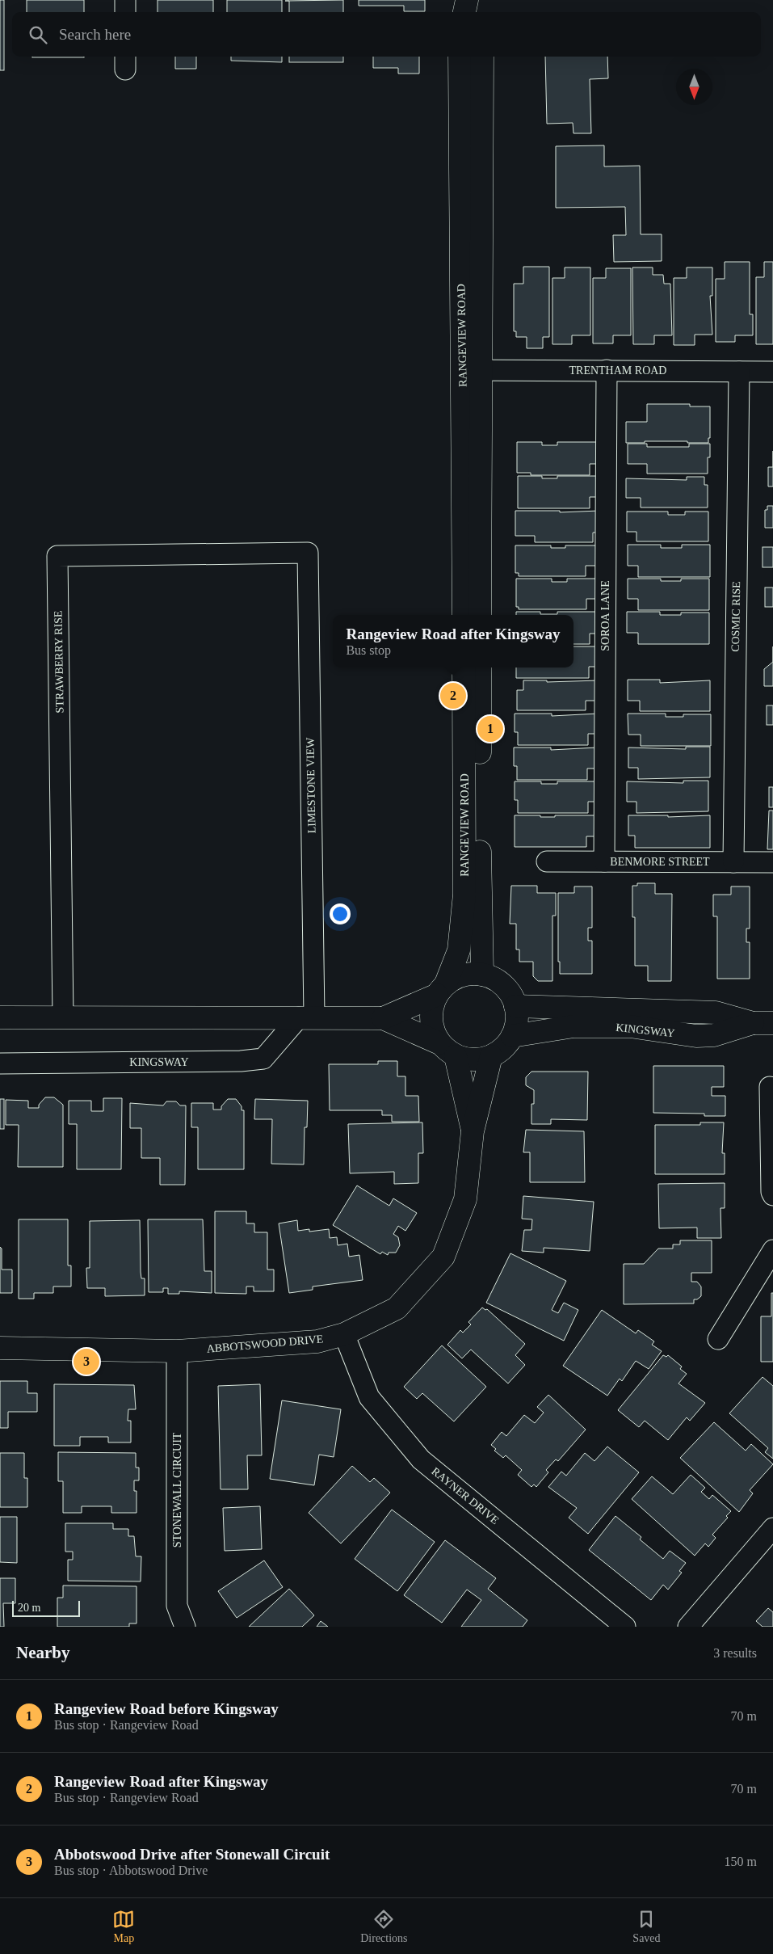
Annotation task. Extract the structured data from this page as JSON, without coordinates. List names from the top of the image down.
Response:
{
  "streets": {
    "street": [
      "RANGEVIEW ROAD",
      "TRENTHAM ROAD",
      "SOROA LANE",
      "COSMIC RISE",
      "STRAWBERRY RISE",
      "LIMESTONE VIEW",
      "BENMORE STREET",
      "KINGSWAY",
      "ABBOTSWOOD DRIVE",
      "STONEWALL CIRCUIT",
      "RAYNER DRIVE"
    ]
  },
  "crossings": [
    ["RANGEVIEW ROAD", "TRENTHAM ROAD"],
    ["RANGEVIEW ROAD", "KINGSWAY"],
    ["RANGEVIEW ROAD", "ABBOTSWOOD DRIVE"],
    ["TRENTHAM ROAD", "SOROA LANE"],
    ["TRENTHAM ROAD", "COSMIC RISE"],
    ["SOROA LANE", "BENMORE STREET"],
    ["COSMIC RISE", "BENMORE STREET"],
    ["STRAWBERRY RISE", "LIMESTONE VIEW"],
    ["LIMESTONE VIEW", "KINGSWAY"],
    ["KINGSWAY", "ABBOTSWOOD DRIVE"],
    ["ABBOTSWOOD DRIVE", "STONEWALL CIRCUIT"],
    ["ABBOTSWOOD DRIVE", "RAYNER DRIVE"]
  ],
  "scale_bar": "20 m",
  "north": "bottom",
  "page": {
    "search": "Search here",
    "popup": ["Rangeview Road after Kingsway", "Bus stop"],
    "pins": ["2", "1", "3"],
    "scale": "20 m",
    "heading": ["Nearby", "3 results"],
    "list": [
      {
        "mark": "1",
        "name": "Rangeview Road before Kingsway",
        "note": "Bus stop · Rangeview Road",
        "value": "70 m"
      },
      {
        "mark": "2",
        "name": "Rangeview Road after Kingsway",
        "note": "Bus stop · Rangeview Road",
        "value": "70 m"
      },
      {
        "mark": "3",
        "name": "Abbotswood Drive after Stonewall Circuit",
        "note": "Bus stop · Abbotswood Drive",
        "value": "150 m"
      }
    ],
    "nav": ["Map", "Directions", "Saved"]
  }
}
